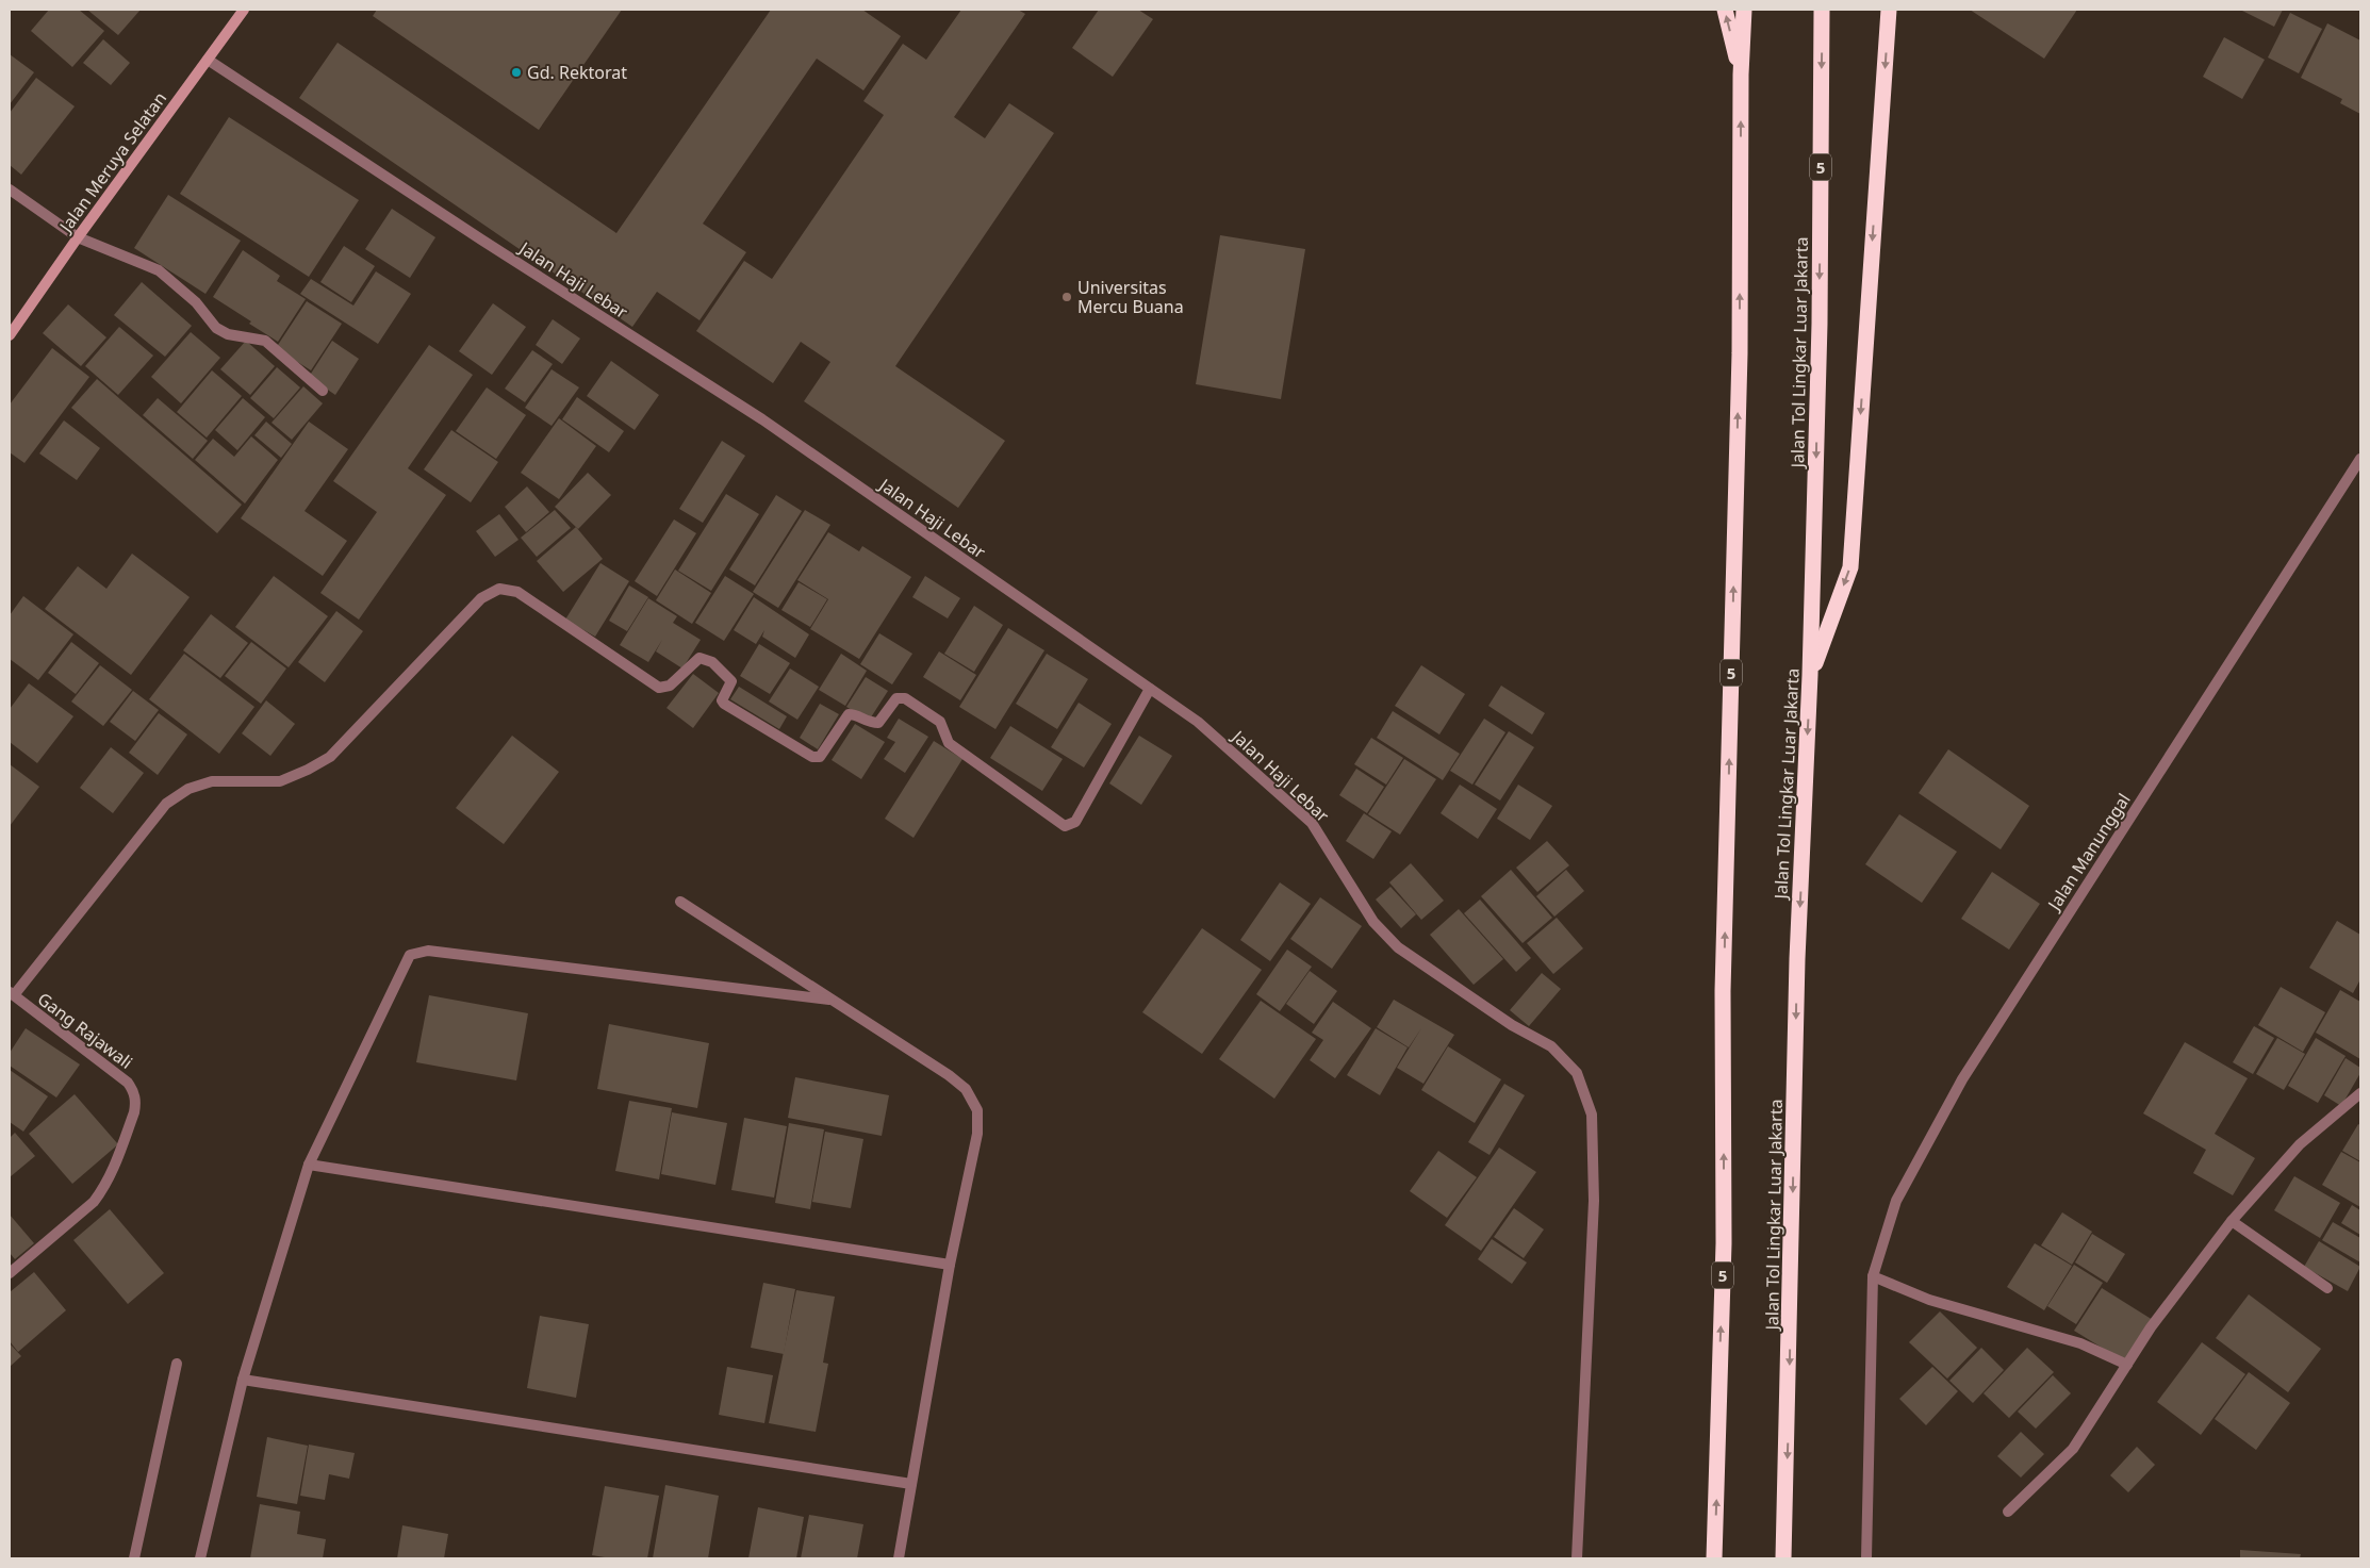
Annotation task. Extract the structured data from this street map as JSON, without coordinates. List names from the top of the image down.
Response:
{
  "streets": {
    "highway": ["5", "Jalan Tol Lingkar Luar Jakarta"],
    "main road": ["Jalan Meruya Selatan"],
    "street": ["Jalan Haji Lebar", "Jalan Manunggal", "Gang Rajawali"]
  },
  "crossings": [
    ["Jalan Meruya Selatan", "Jalan Haji Lebar"]
  ],
  "places": ["Gd. Rektorat", "Universitas Mercu Buana"]
}
